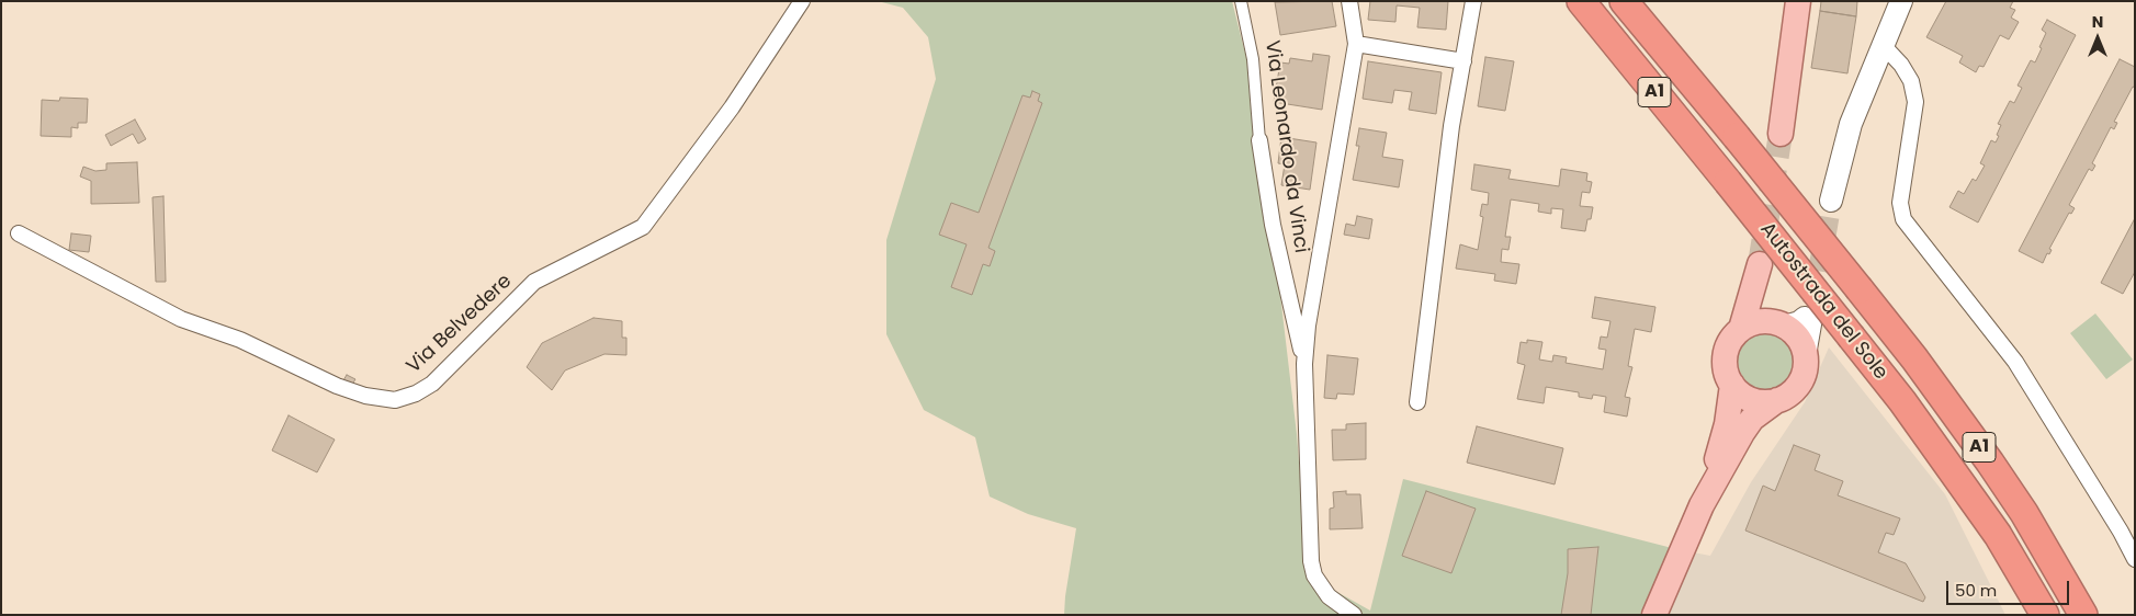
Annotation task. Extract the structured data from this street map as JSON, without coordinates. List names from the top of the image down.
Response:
{
  "streets": {
    "highway": ["A1", "Autostrada del Sole"],
    "street": ["Via Leonardo da Vinci", "Via Belvedere"]
  },
  "scale_bar": "50 m",
  "north": "top"
}
